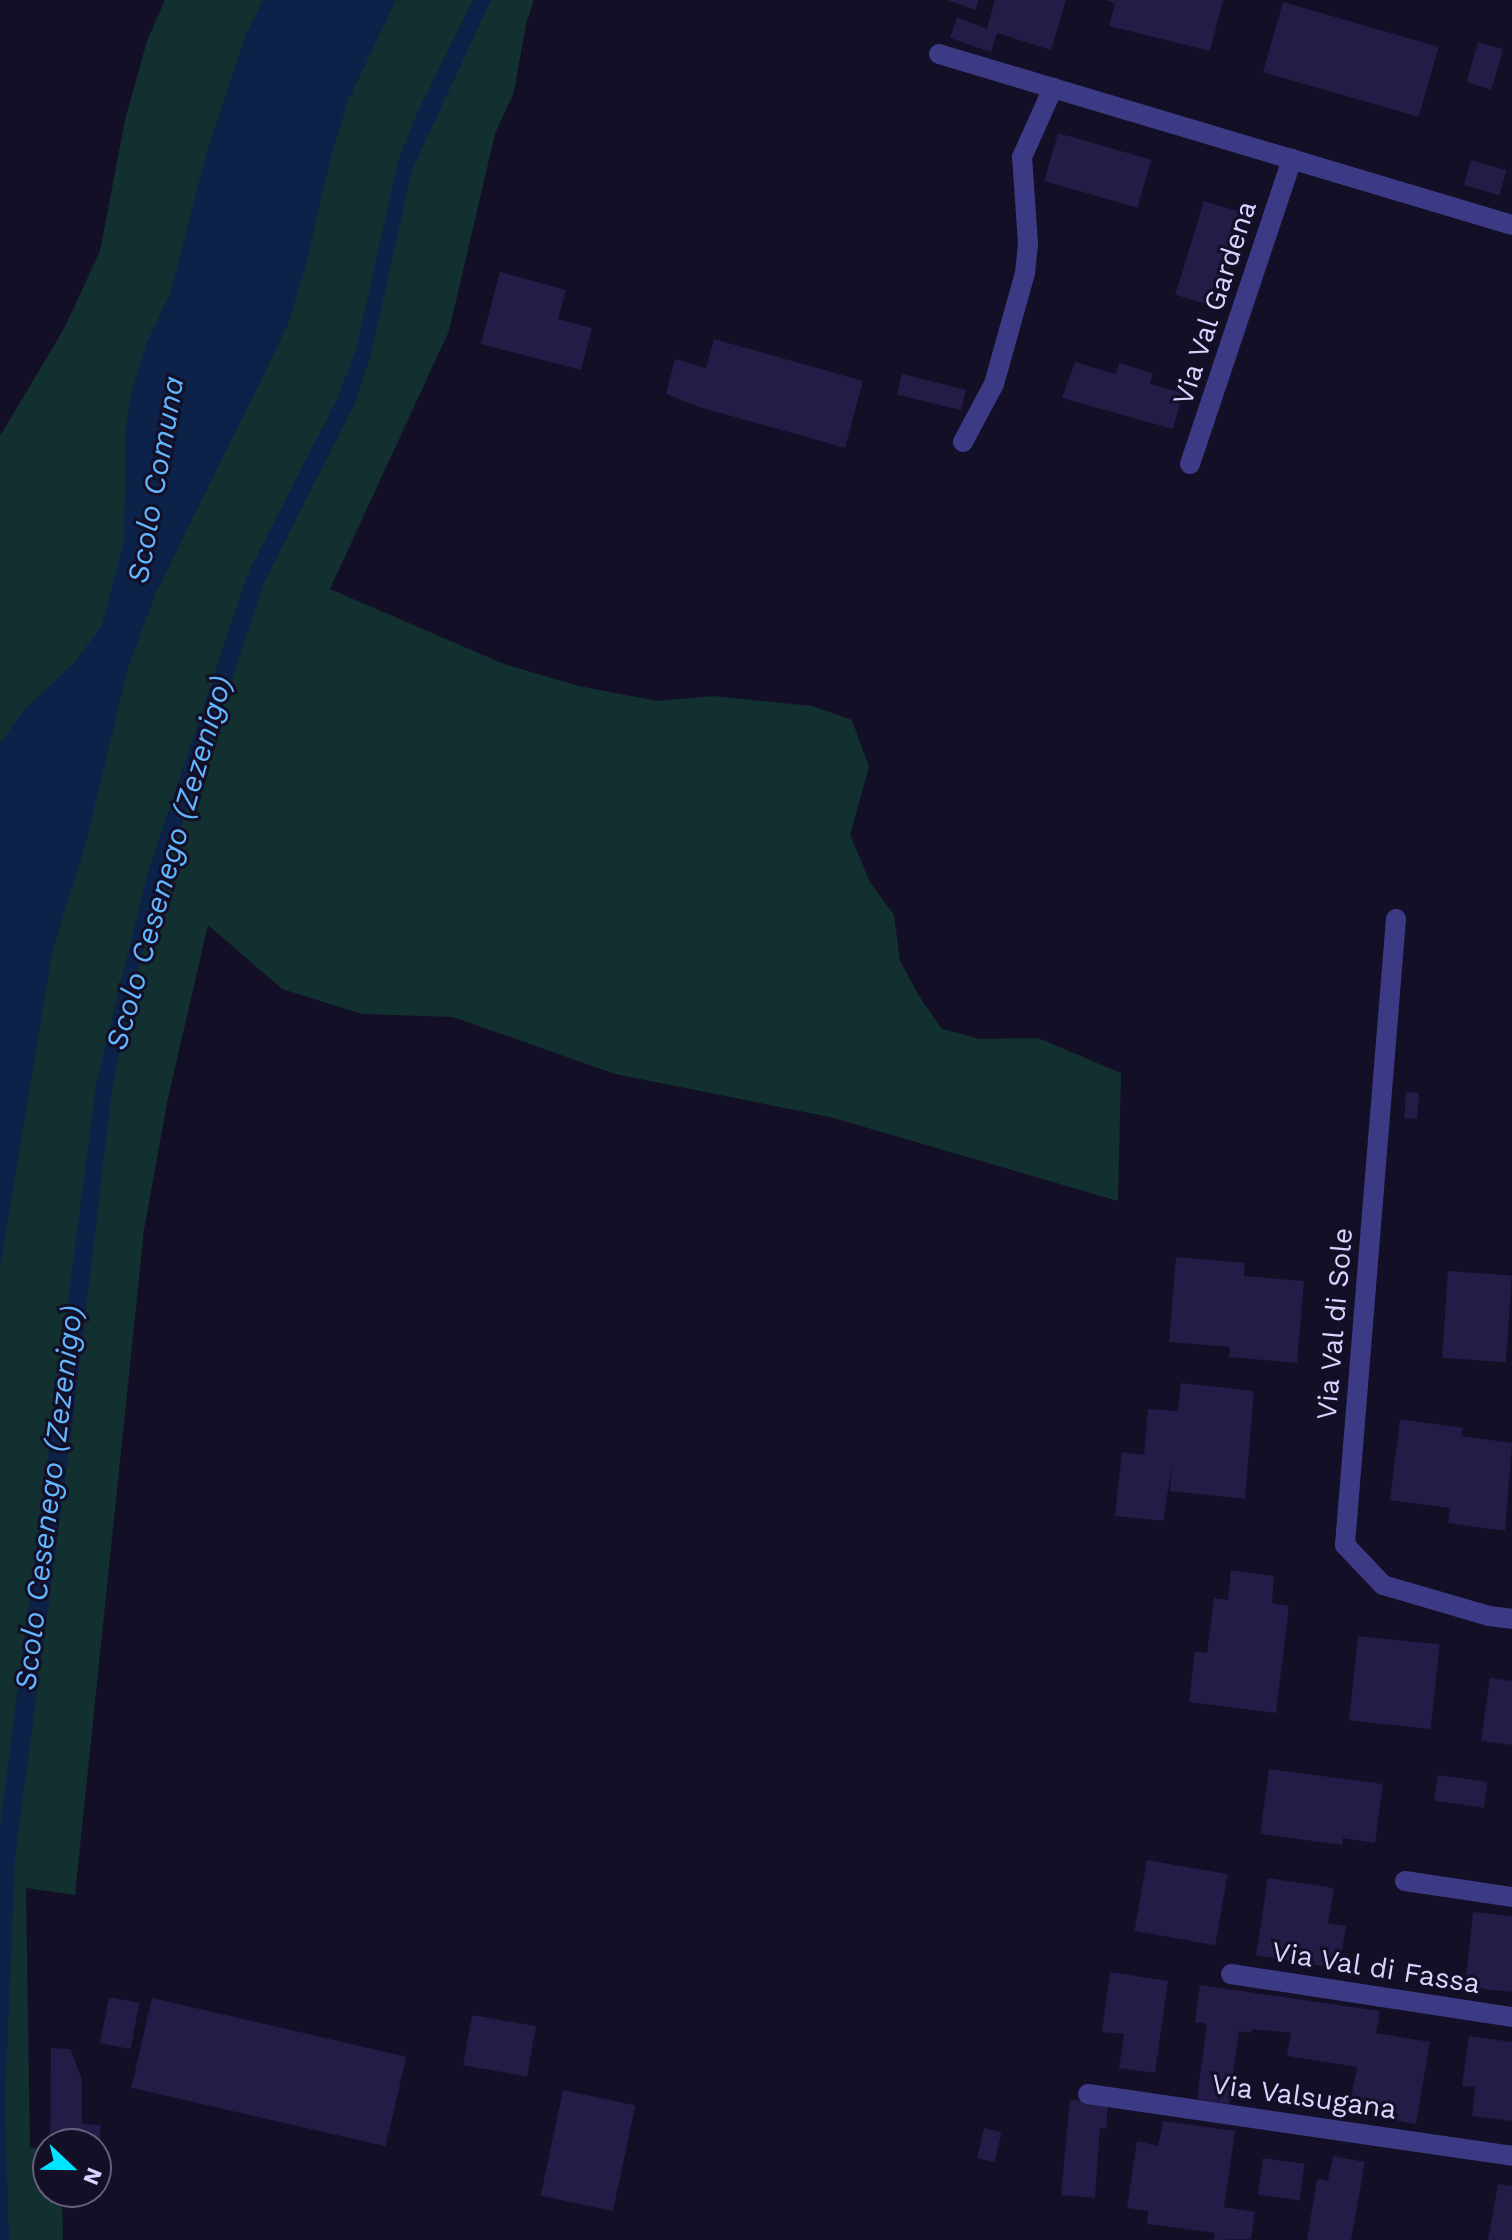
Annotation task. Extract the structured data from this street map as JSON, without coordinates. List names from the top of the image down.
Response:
{
  "streets": {
    "street": [
      "Via Val Gardena",
      "Via Val di Sole",
      "Via Val di Fassa",
      "Via Valsugana"
    ]
  },
  "water": ["Scolo Comuna", "Scolo Cesenego (Zezenigo)"],
  "north": "right"
}
